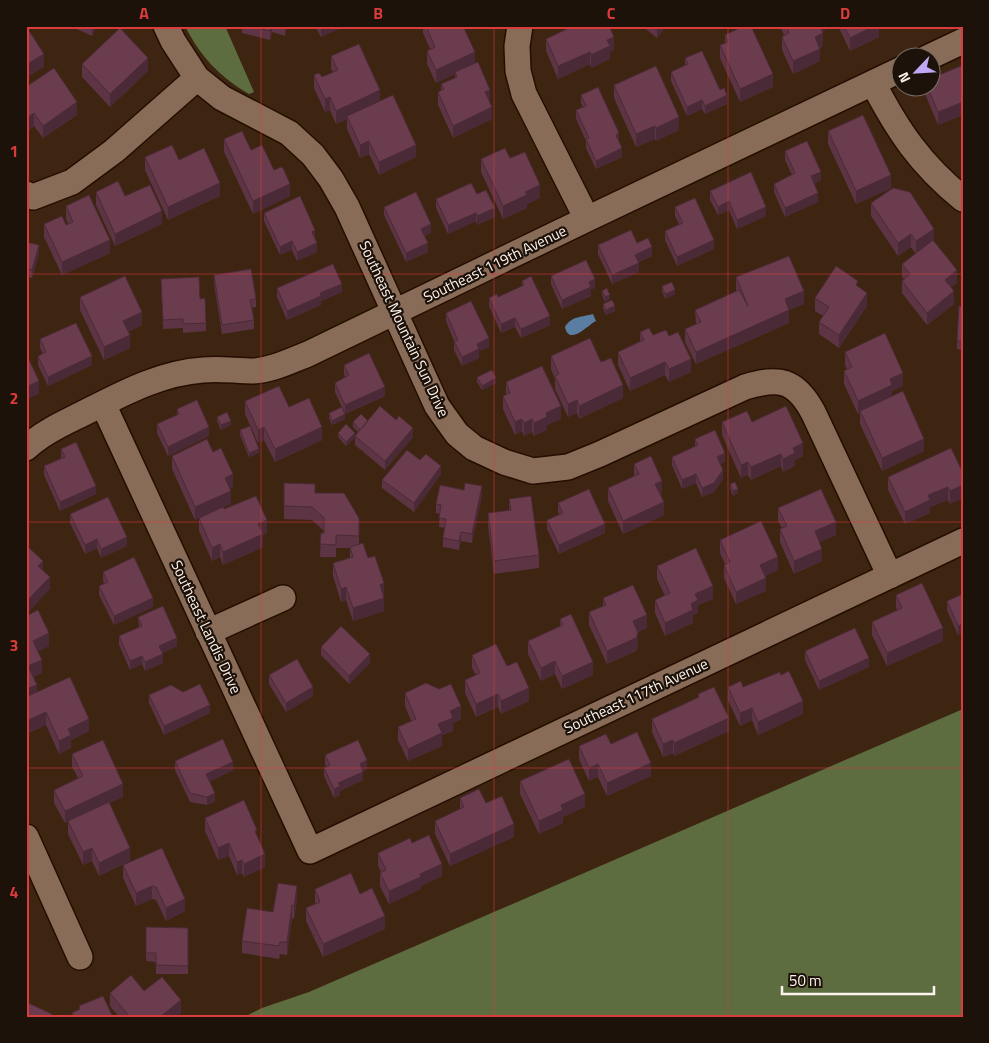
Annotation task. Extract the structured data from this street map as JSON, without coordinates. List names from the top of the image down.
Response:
{
  "streets": {
    "street": [
      "Southeast 119th Avenue",
      "Southeast Mountain Sun Drive",
      "Southeast Landis Drive",
      "Southeast 117th Avenue"
    ]
  },
  "crossings": [
    ["Southeast 119th Avenue", "Southeast Mountain Sun Drive"],
    ["Southeast 119th Avenue", "Southeast Landis Drive"],
    ["Southeast Mountain Sun Drive", "Southeast 117th Avenue"],
    ["Southeast Landis Drive", "Southeast 117th Avenue"]
  ],
  "scale_bar": "50 m",
  "north": "bottom left",
  "grid": {
    "columns": [
      "A",
      "B",
      "C",
      "D"
    ],
    "rows": [
      "1",
      "2",
      "3",
      "4"
    ]
  }
}
